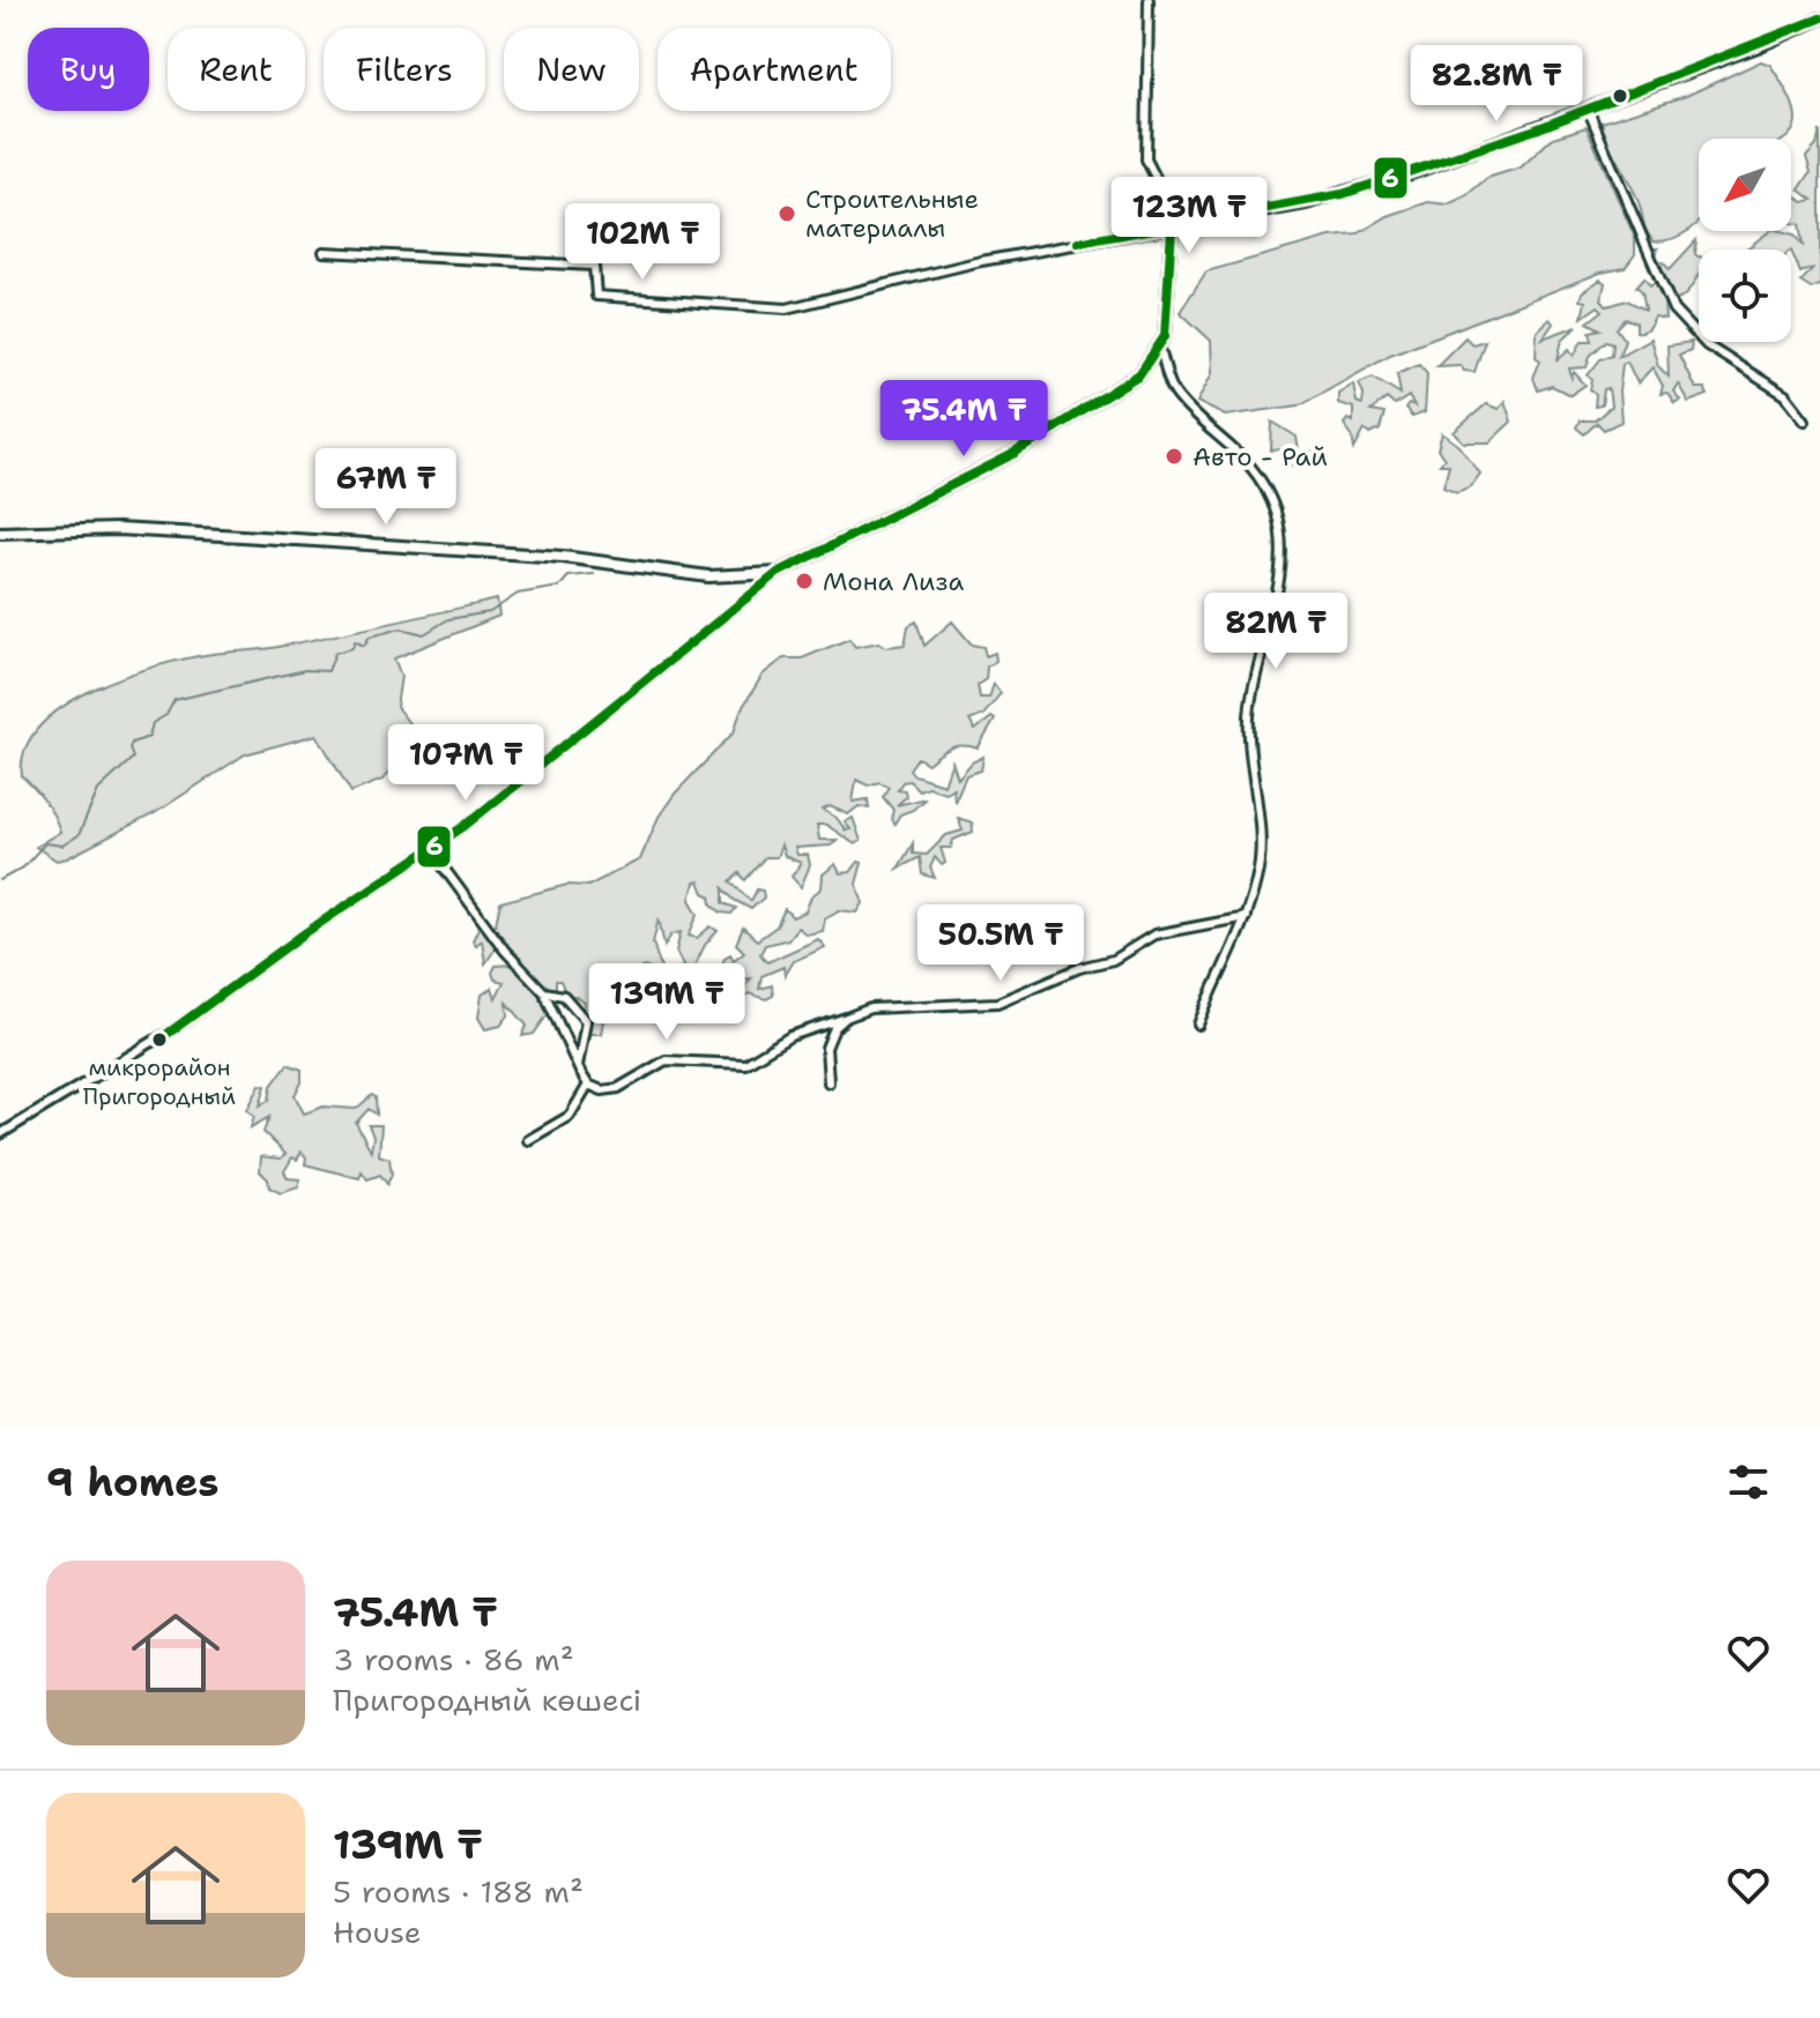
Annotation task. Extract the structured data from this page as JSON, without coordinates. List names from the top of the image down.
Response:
{
  "places": [
    "Строительные материалы",
    "Авто - Рай",
    "Мона Лиза",
    "микрорайон Пригородный"
  ],
  "lines": ["transit line 6"],
  "north": "bottom left",
  "page": {
    "chip": [
      "Buy",
      "Rent",
      "Filters",
      "New",
      "Apartment"
    ],
    "price": [
      "82.8M ₸",
      "123M ₸",
      "102M ₸",
      "75.4M ₸",
      "67M ₸",
      "82M ₸",
      "107M ₸",
      "50.5M ₸",
      "139M ₸"
    ],
    "heading": "9 homes",
    "list": [
      {
        "name": "75.4M ₸",
        "note": "3 rooms · 86 m² · Пригородный көшесі"
      },
      {
        "name": "139M ₸",
        "note": "5 rooms · 188 m² · House"
      }
    ]
  }
}
